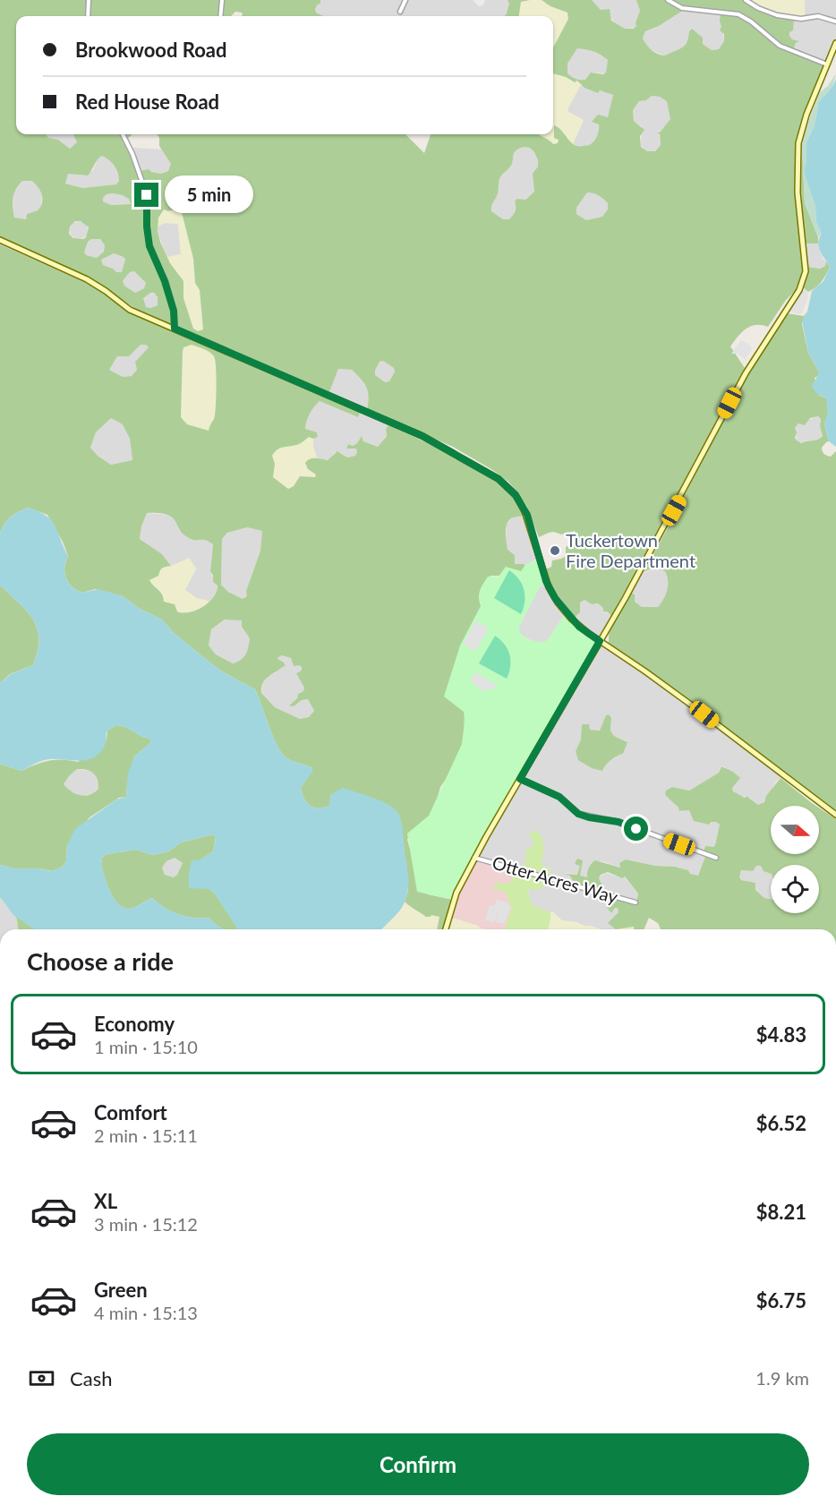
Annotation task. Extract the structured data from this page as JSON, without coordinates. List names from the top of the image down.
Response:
{
  "streets": {
    "street": ["Otter Acres Way"]
  },
  "places": ["Tuckertown Fire Department"],
  "north": "right",
  "page": {
    "banner": ["Brookwood Road", "Red House Road"],
    "bubble": "5 min",
    "heading": "Choose a ride",
    "list": [
      {
        "name": "Economy",
        "note": "1 min · 15:10",
        "value": "$4.83"
      },
      {
        "name": "Comfort",
        "note": "2 min · 15:11",
        "value": "$6.52"
      },
      {
        "name": "XL",
        "note": "3 min · 15:12",
        "value": "$8.21"
      },
      {
        "name": "Green",
        "note": "4 min · 15:13",
        "value": "$6.75"
      }
    ],
    "pay": ["Cash", "1.9 km"],
    "buttons": "Confirm"
  }
}
